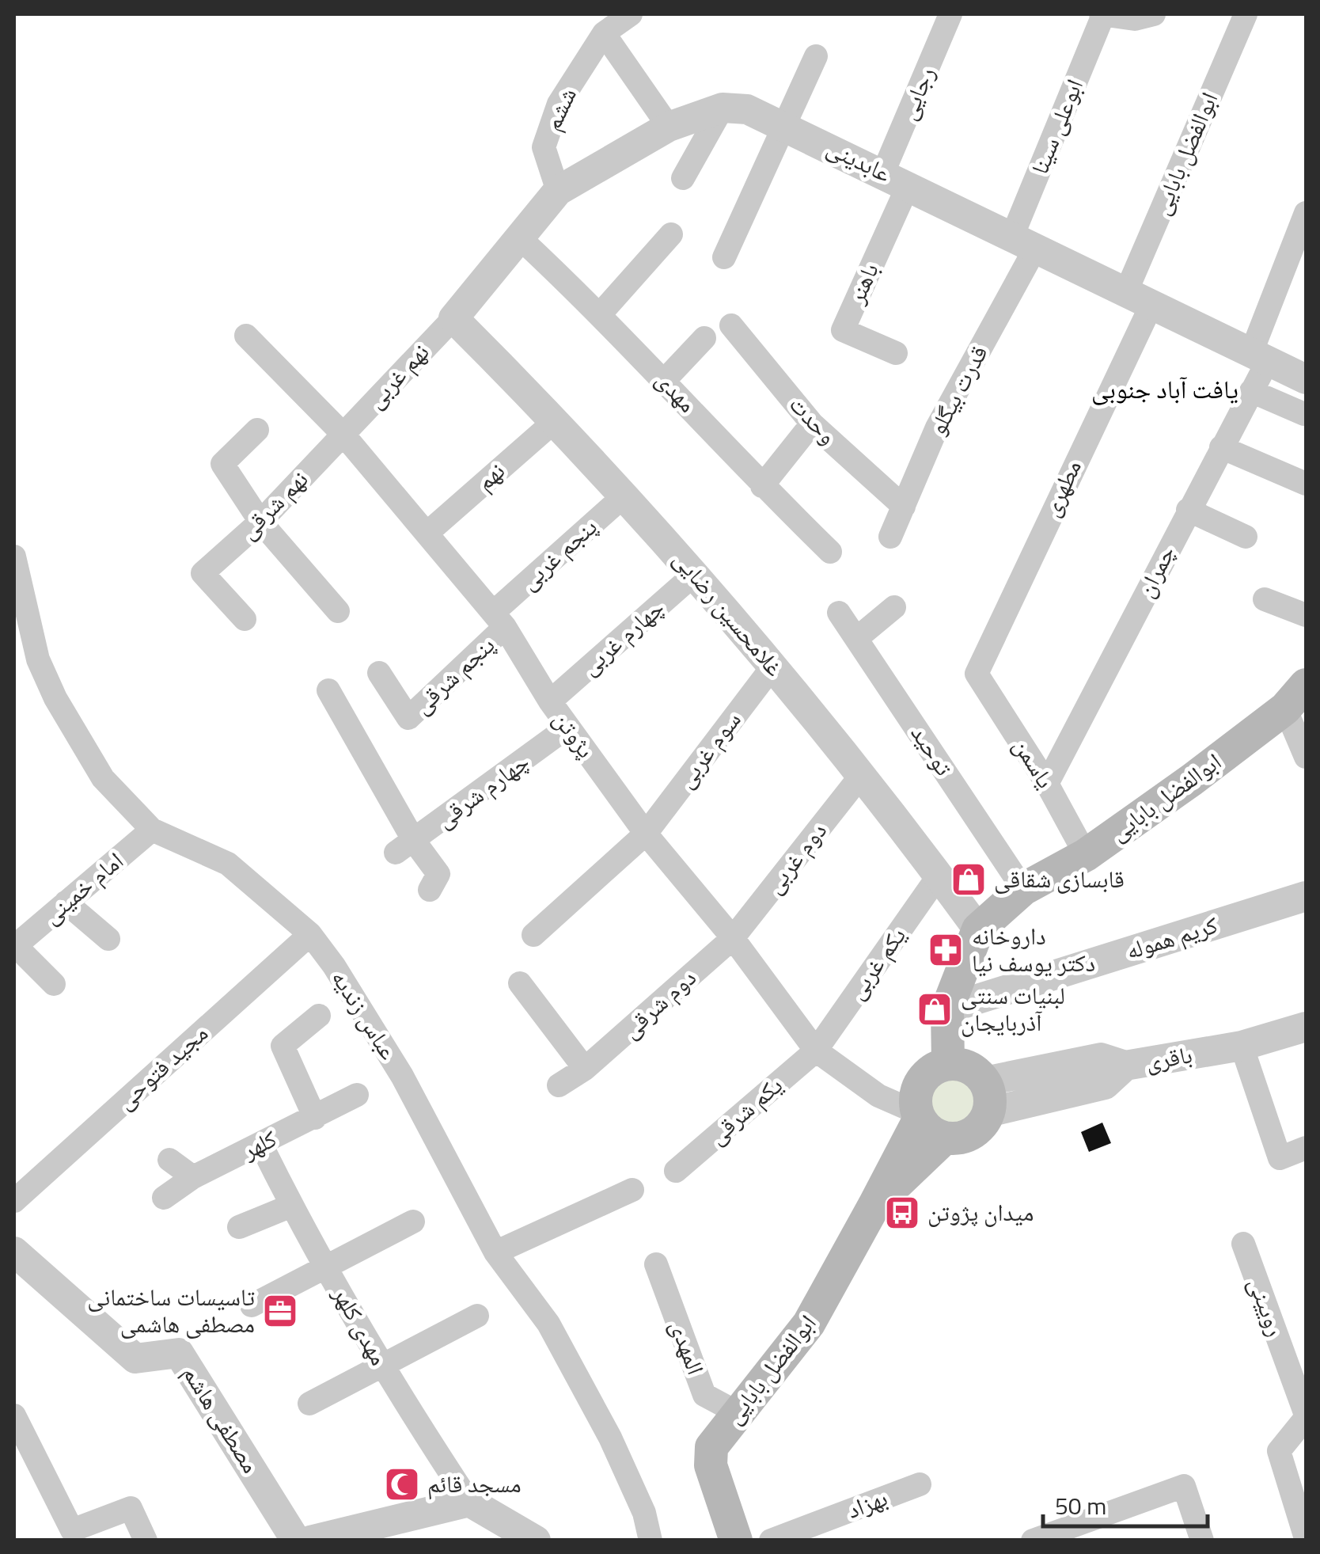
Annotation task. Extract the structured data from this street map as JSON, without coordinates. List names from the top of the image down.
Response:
{
  "streets": {
    "main road": ["ابوالفضل بابایی"],
    "street": [
      "رجایی",
      "ششم",
      "ابوعلی سینا",
      "عابدینی",
      "باهنر",
      "نهم غربی",
      "قدرت بیگلو",
      "مهدی",
      "وحدت",
      "نهم",
      "مطهری",
      "نهم شرقی",
      "پنجم غربی",
      "چمران",
      "غلامحسین رضایی",
      "چهارم غربی",
      "پنجم شرقی",
      "پژوتن",
      "سوم غربی",
      "توحید",
      "یاسمن",
      "چهارم شرقی",
      "دوم غربی",
      "امام خمینی",
      "کریم هموله",
      "یکم غربی",
      "دوم شرقی",
      "عباس زندیه",
      "باقری",
      "مجید فتوحی",
      "یکم شرقی",
      "کلهر",
      "رویینی",
      "مهدی کلهر",
      "المهدی",
      "مصطفی هاشم",
      "بهزاد"
    ]
  },
  "crossings": [
    ["رجایی", "عابدینی"],
    ["رجایی", "باهنر"],
    ["ابوعلی سینا", "عابدینی"],
    ["ابوعلی سینا", "قدرت بیگلو"],
    ["ابوالفضل بابایی", "عابدینی"],
    ["ابوالفضل بابایی", "مطهری"],
    ["ابوالفضل بابایی", "غلامحسین رضایی"],
    ["ابوالفضل بابایی", "پژوتن"],
    ["ابوالفضل بابایی", "توحید"],
    ["ابوالفضل بابایی", "یاسمن"],
    ["ابوالفضل بابایی", "کریم هموله"],
    ["ابوالفضل بابایی", "باقری"],
    ["ابوالفضل بابایی", "المهدی"],
    ["عابدینی", "باهنر"],
    ["عابدینی", "قدرت بیگلو"],
    ["عابدینی", "مطهری"],
    ["عابدینی", "چمران"],
    ["نهم غربی", "نهم شرقی"],
    ["نهم غربی", "غلامحسین رضایی"],
    ["نهم غربی", "پژوتن"],
    ["قدرت بیگلو", "وحدت"],
    ["نهم", "غلامحسین رضایی"],
    ["نهم", "پژوتن"],
    ["مطهری", "یاسمن"],
    ["نهم شرقی", "پژوتن"],
    ["پنجم غربی", "غلامحسین رضایی"],
    ["پنجم غربی", "پنجم شرقی"],
    ["پنجم غربی", "پژوتن"],
    ["چمران", "یاسمن"],
    ["غلامحسین رضایی", "چهارم غربی"],
    ["غلامحسین رضایی", "سوم غربی"],
    ["غلامحسین رضایی", "دوم غربی"],
    ["غلامحسین رضایی", "یکم غربی"],
    ["چهارم غربی", "پژوتن"],
    ["پنجم شرقی", "پژوتن"],
    ["پژوتن", "سوم غربی"],
    ["پژوتن", "چهارم شرقی"],
    ["پژوتن", "دوم غربی"],
    ["پژوتن", "یکم غربی"],
    ["پژوتن", "دوم شرقی"],
    ["پژوتن", "باقری"],
    ["پژوتن", "یکم شرقی"],
    ["دوم غربی", "دوم شرقی"],
    ["امام خمینی", "عباس زندیه"],
    ["یکم غربی", "یکم شرقی"],
    ["عباس زندیه", "مجید فتوحی"],
    ["کلهر", "مهدی کلهر"]
  ],
  "districts": ["یافت آباد جنوبی"],
  "places": {
    "shop": ["قابسازی شقاقی", "لبنیات سنتی آذربایجان"],
    "pharmacy": ["داروخانه دکتر یوسف نیا"],
    "bus stop": ["میدان پژوتن"],
    "office": ["تاسیسات ساختمانی مصطفی هاشمی"],
    "mosque": ["مسجد قائم"]
  },
  "scale_bar": "50 m"
}
